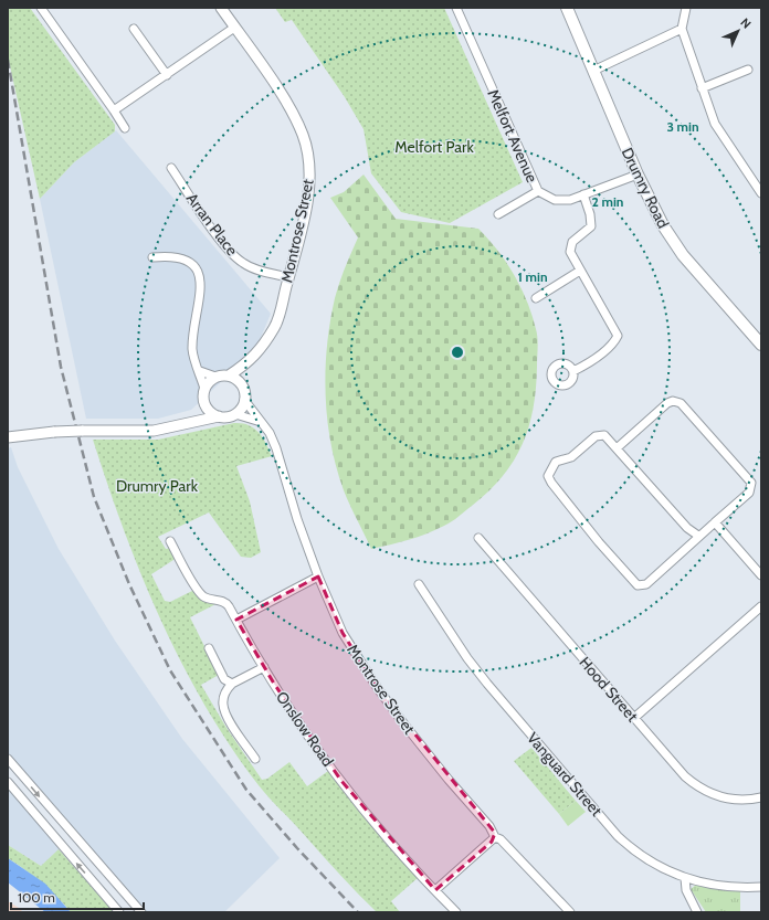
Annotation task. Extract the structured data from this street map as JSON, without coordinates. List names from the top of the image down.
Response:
{
  "streets": {
    "main road": ["Drumry Road"],
    "street": [
      "Melfort Avenue",
      "Arran Place",
      "Montrose Street",
      "Hood Street",
      "Onslow Road",
      "Vanguard Street"
    ]
  },
  "crossings": [
    ["Melfort Avenue", "Drumry Road"],
    ["Arran Place", "Montrose Street"]
  ],
  "parks": ["Melfort Park", "Drumry Park"],
  "scale_bar": "100 m",
  "north": "top right",
  "rings": ["3 min", "2 min", "1 min"]
}
